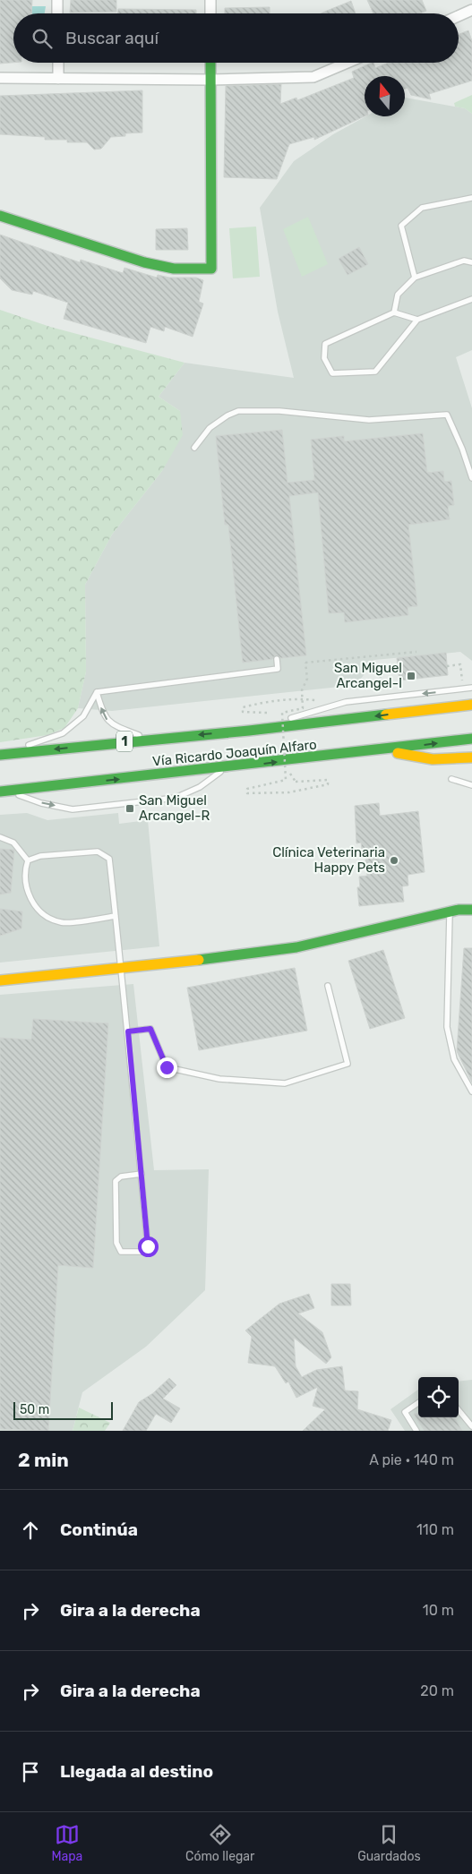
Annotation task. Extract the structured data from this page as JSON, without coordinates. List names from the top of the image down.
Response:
{
  "streets": {
    "main road": ["1", "Vía Ricardo Joaquín Alfaro"]
  },
  "places": {
    "transit": ["San Miguel Arcangel-I", "San Miguel Arcangel-R"],
    "other": ["Clínica Veterinaria Happy Pets"]
  },
  "scale_bar": "50 m",
  "north": "top",
  "page": {
    "search": "Buscar aquí",
    "scale": "50 m",
    "heading": ["2 min", "A pie · 140 m"],
    "list": [
      ["Continúa", "110 m"],
      ["Gira a la derecha", "10 m"],
      ["Gira a la derecha", "20 m"],
      "Llegada al destino"
    ],
    "nav": ["Mapa", "Cómo llegar", "Guardados"]
  }
}
